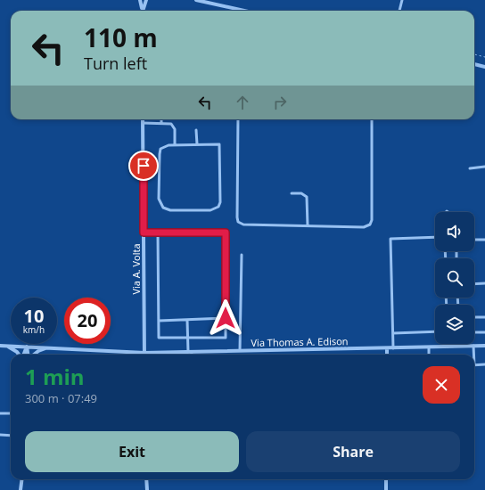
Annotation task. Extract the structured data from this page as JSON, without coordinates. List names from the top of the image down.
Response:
{
  "streets": {
    "street": ["Via A. Volta", "Via Thomas A. Edison"]
  },
  "crossings": [
    ["Via A. Volta", "Via Thomas A. Edison"]
  ],
  "page": {
    "turn": ["110 m", "Turn left"],
    "speed": "10 km/h",
    "limit": "20",
    "heading": ["1 min", "300 m · 07:49"],
    "buttons": ["Exit", "Share"]
  }
}
